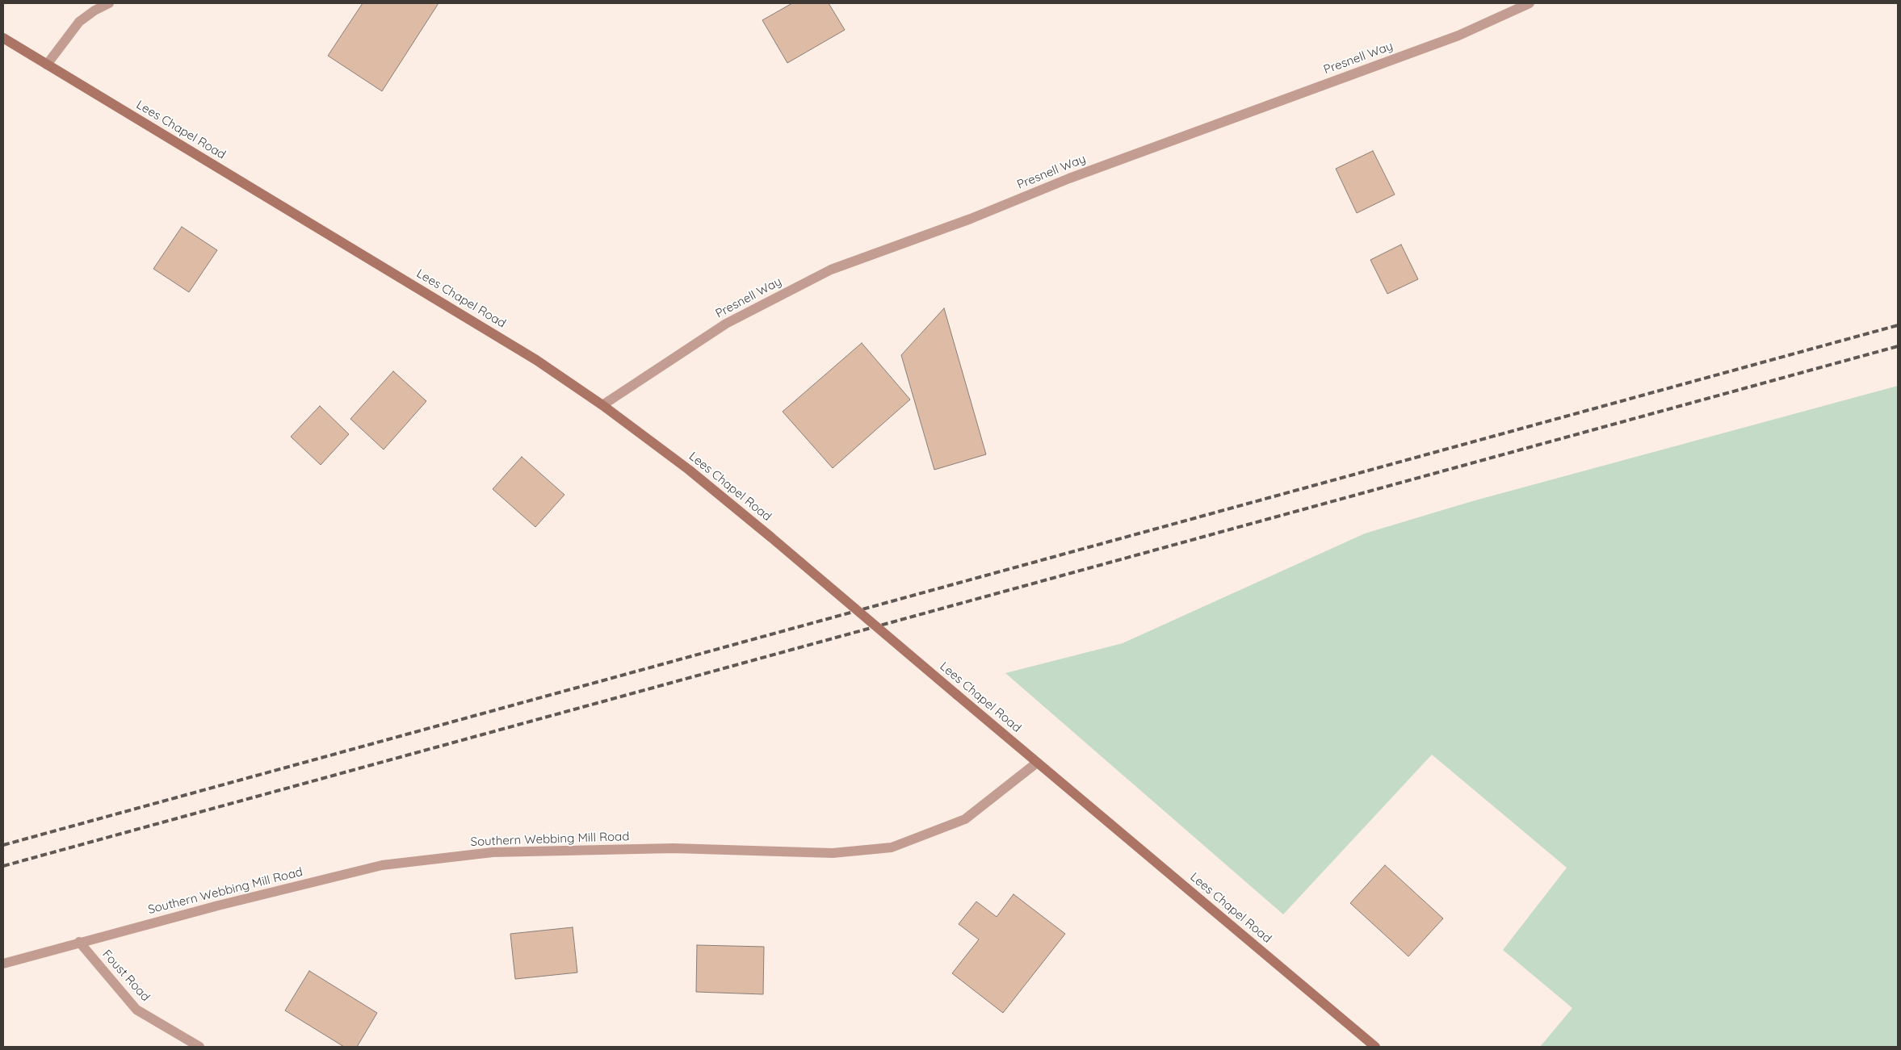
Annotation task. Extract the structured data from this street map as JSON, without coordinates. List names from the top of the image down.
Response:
{
  "streets": {
    "main road": ["Lees Chapel Road"],
    "street": ["Presnell Way", "Southern Webbing Mill Road", "Foust Road"]
  },
  "crossings": [
    ["Presnell Way", "Lees Chapel Road"],
    ["Lees Chapel Road", "Southern Webbing Mill Road"],
    ["Southern Webbing Mill Road", "Foust Road"]
  ]
}
